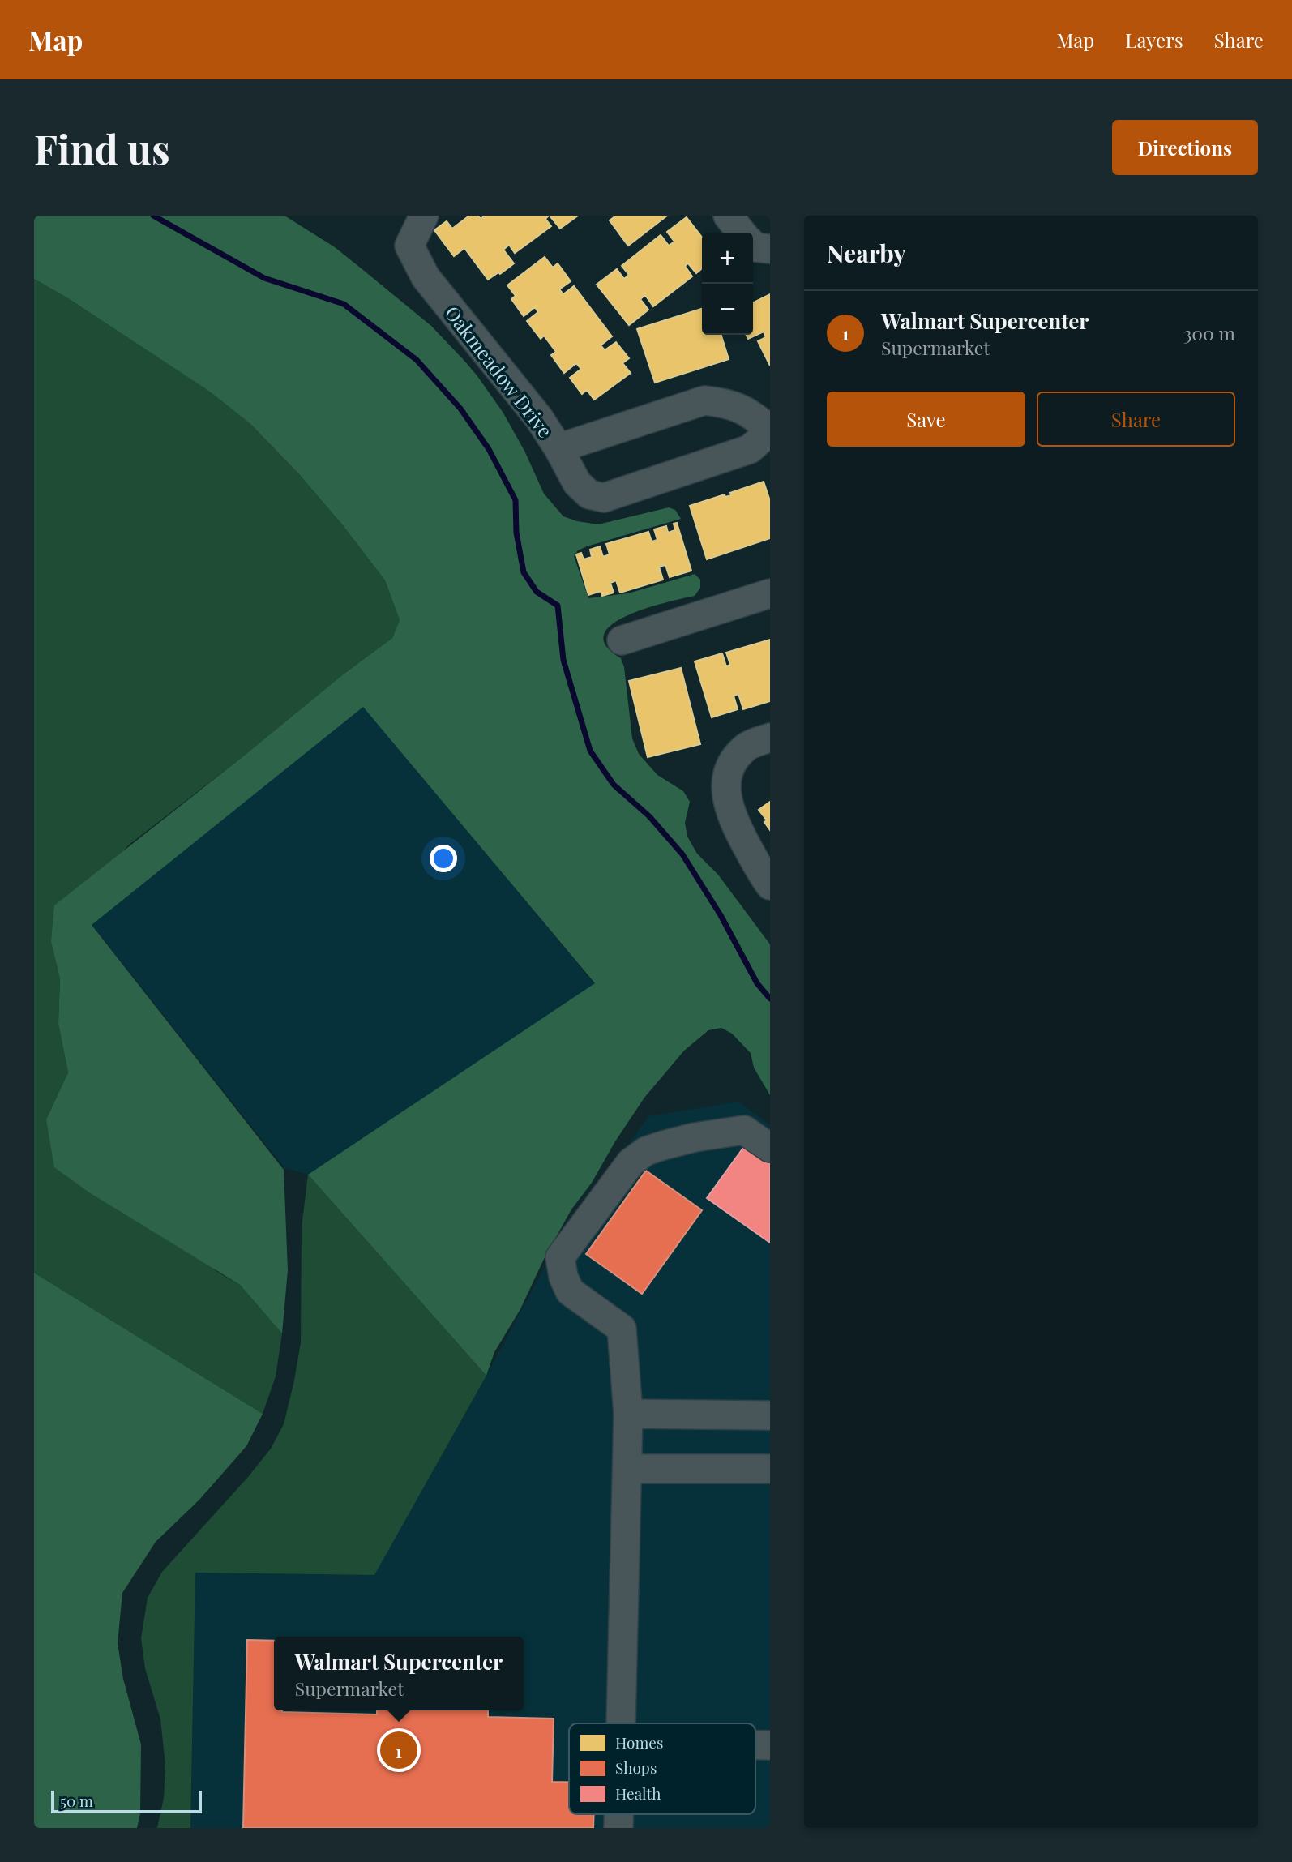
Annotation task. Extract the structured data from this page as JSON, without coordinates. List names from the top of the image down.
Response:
{
  "streets": {
    "street": ["Oakmeadow Drive"]
  },
  "legend": ["Homes", "Shops", "Health"],
  "scale_bar": "50 m",
  "page": {
    "header": "Map",
    "nav": ["Map", "Layers", "Share"],
    "buttons": [
      "Directions",
      ["Save", "Share"]
    ],
    "title": "Find us",
    "heading": "Nearby",
    "map_buttons": ["+", "−"],
    "list": [
      {
        "mark": "1",
        "name": "Walmart Supercenter",
        "note": "Supermarket",
        "value": "300 m"
      }
    ],
    "popup": ["Walmart Supercenter", "Supermarket"],
    "pins": "1",
    "scale": "50 m"
  }
}
